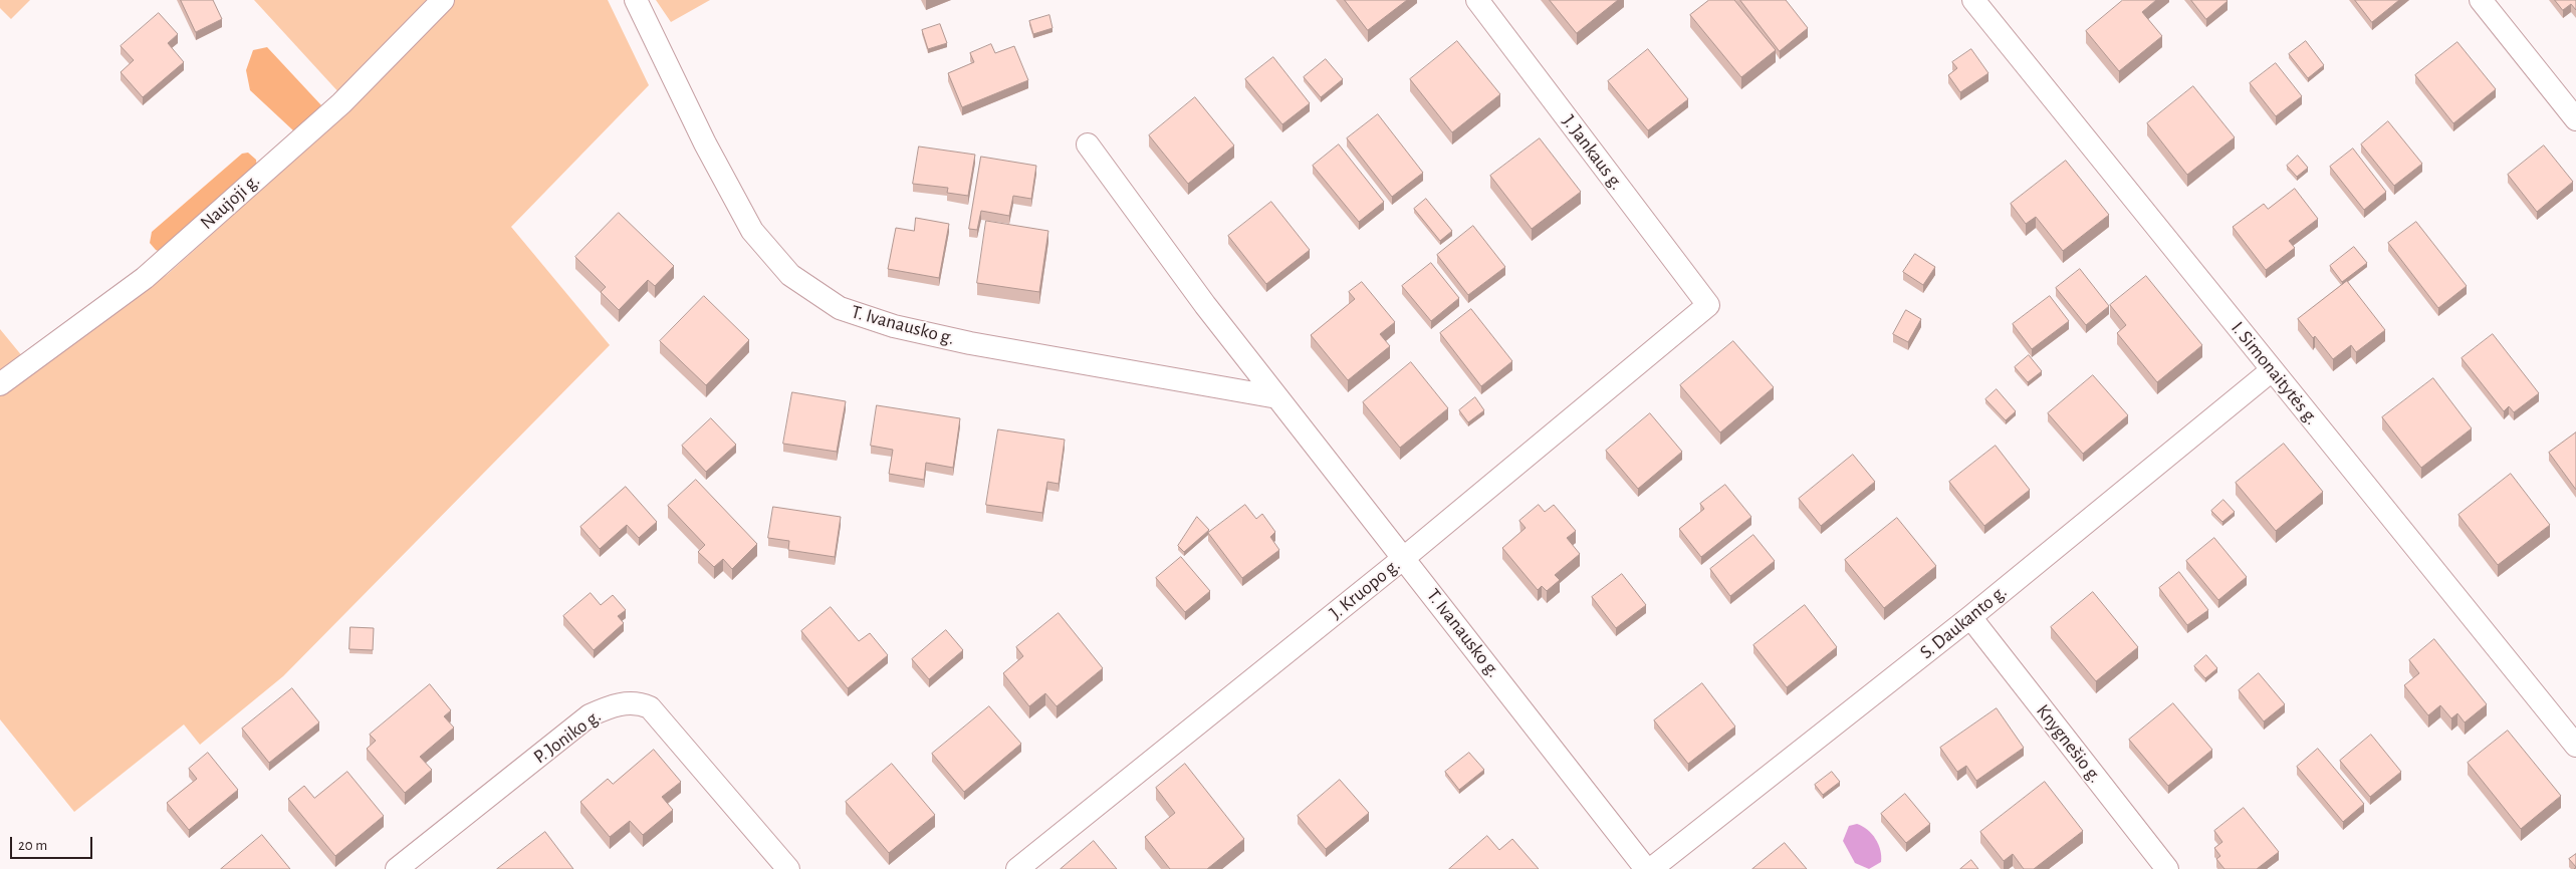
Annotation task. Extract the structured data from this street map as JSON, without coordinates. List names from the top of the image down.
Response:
{
  "streets": {
    "street": [
      "J. Jankaus g.",
      "Naujoji g.",
      "T. Ivanausko g.",
      "I. Simonaitytės g.",
      "J. Kruopo g.",
      "S. Daukanto g.",
      "P. Joniko g.",
      "Knygnešio g."
    ]
  },
  "crossings": [
    ["J. Jankaus g.", "J. Kruopo g."],
    ["T. Ivanausko g.", "J. Kruopo g."],
    ["I. Simonaitytės g.", "S. Daukanto g."],
    ["S. Daukanto g.", "Knygnešio g."]
  ],
  "scale_bar": "20 m"
}
